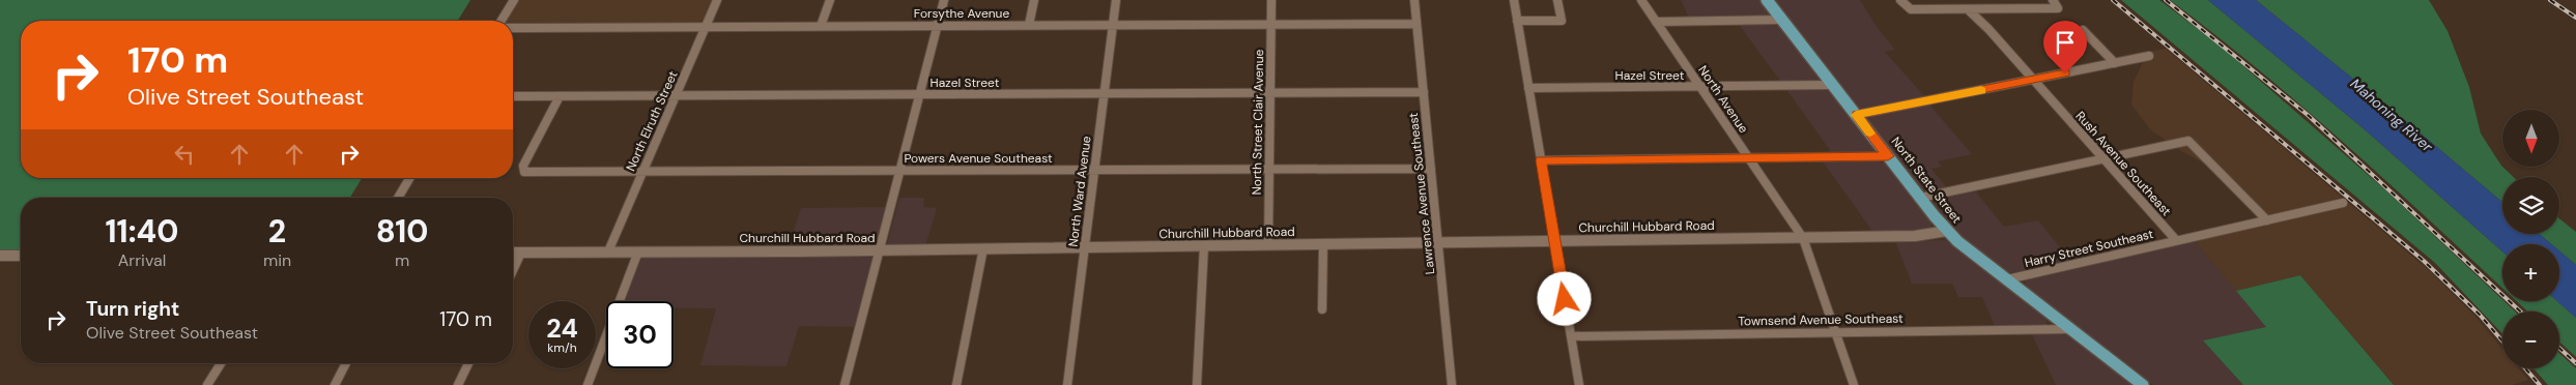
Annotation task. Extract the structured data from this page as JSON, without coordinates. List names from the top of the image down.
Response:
{
  "streets": {
    "main road": ["North State Street", "Churchill Hubbard Road"],
    "street": [
      "Forsythe Avenue",
      "Hazel Street",
      "North Avenue",
      "North Elruth Street",
      "North Street Clair Avenue",
      "Powers Avenue Southeast",
      "Rush Avenue Southeast",
      "North Ward Avenue",
      "Lawrence Avenue Southeast",
      "Harry Street Southeast",
      "Townsend Avenue Southeast"
    ]
  },
  "crossings": [
    ["Forsythe Avenue", "North Elruth Street"],
    ["Forsythe Avenue", "North Street Clair Avenue"],
    ["Forsythe Avenue", "North Ward Avenue"],
    ["Forsythe Avenue", "Lawrence Avenue Southeast"],
    ["Hazel Street", "North Avenue"],
    ["Hazel Street", "North Elruth Street"],
    ["Hazel Street", "North Street Clair Avenue"],
    ["Hazel Street", "Powers Avenue Southeast"],
    ["Hazel Street", "North State Street"],
    ["Hazel Street", "North Ward Avenue"],
    ["Hazel Street", "Lawrence Avenue Southeast"],
    ["North Avenue", "Churchill Hubbard Road"],
    ["North Avenue", "Townsend Avenue Southeast"],
    ["North Elruth Street", "Powers Avenue Southeast"],
    ["North Elruth Street", "Churchill Hubbard Road"],
    ["North Street Clair Avenue", "Powers Avenue Southeast"],
    ["North Street Clair Avenue", "Churchill Hubbard Road"],
    ["Powers Avenue Southeast", "North Ward Avenue"],
    ["Powers Avenue Southeast", "Lawrence Avenue Southeast"],
    ["Rush Avenue Southeast", "Harry Street Southeast"],
    ["North State Street", "Churchill Hubbard Road"],
    ["North State Street", "Harry Street Southeast"],
    ["North State Street", "Townsend Avenue Southeast"],
    ["North Ward Avenue", "Churchill Hubbard Road"],
    ["Lawrence Avenue Southeast", "Churchill Hubbard Road"]
  ],
  "water": ["Mahoning River"],
  "north": "bottom",
  "page": {
    "turn": ["170 m", "Olive Street Southeast"],
    "map_buttons": ["+", "−"],
    "eta": [
      "11:40",
      "Arrival",
      "2",
      "min",
      "810",
      "m"
    ],
    "list": [
      {
        "name": "Turn right",
        "note": "Olive Street Southeast",
        "value": "170 m"
      }
    ],
    "speed": "24 km/h",
    "limit": "30"
  }
}
